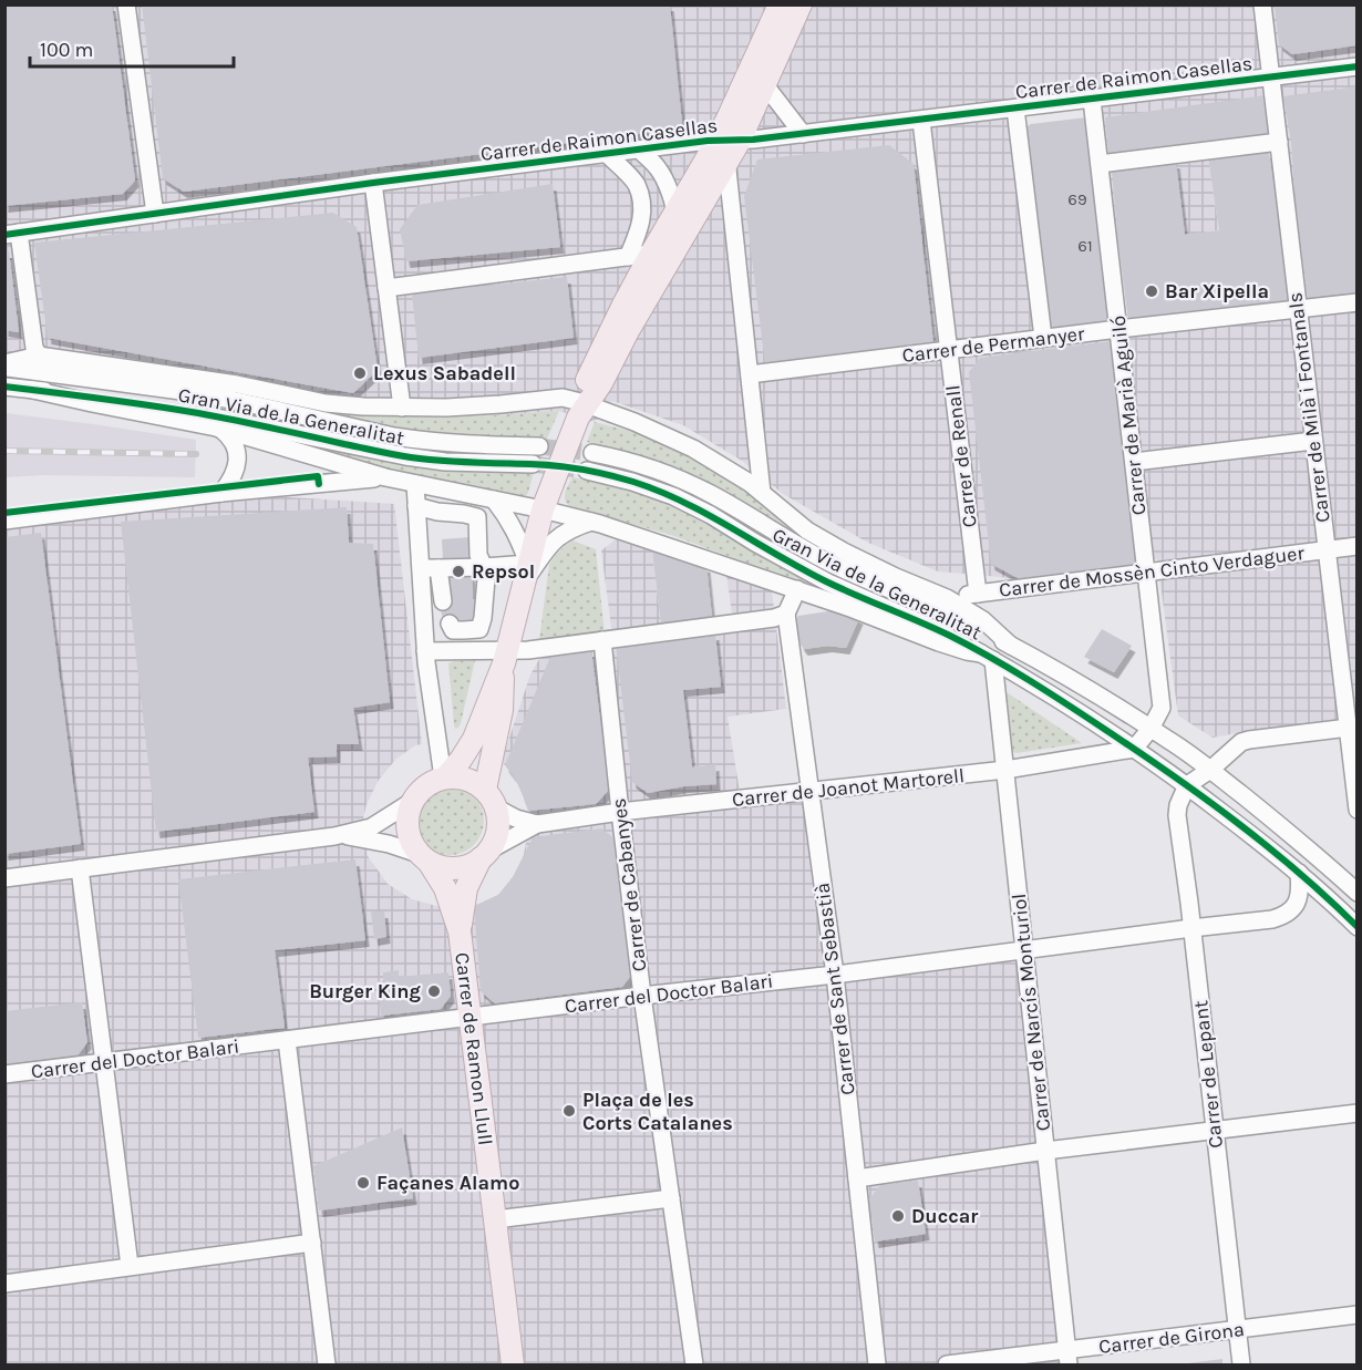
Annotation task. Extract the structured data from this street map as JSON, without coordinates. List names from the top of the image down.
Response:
{
  "streets": {
    "main road": ["Carrer de Ramon Llull"],
    "street": [
      "Carrer de Raimon Casellas",
      "Carrer de Permanyer",
      "Carrer de Milà i Fontanals",
      "Carrer de Marià Aguiló",
      "Gran Via de la Generalitat",
      "Carrer de Renall",
      "Carrer de Mossèn Cinto Verdaguer",
      "Carrer de Joanot Martorell",
      "Carrer de Cabanyes",
      "Carrer de Sant Sebastià",
      "Carrer del Doctor Balari",
      "Carrer de Narcís Monturiol",
      "Carrer de Lepant",
      "Carrer de Girona"
    ]
  },
  "crossings": [
    ["Carrer de Raimon Casellas", "Carrer de Milà i Fontanals"],
    ["Carrer de Raimon Casellas", "Carrer de Marià Aguiló"],
    ["Carrer de Raimon Casellas", "Carrer de Renall"],
    ["Carrer de Permanyer", "Carrer de Milà i Fontanals"],
    ["Carrer de Permanyer", "Carrer de Marià Aguiló"],
    ["Carrer de Permanyer", "Carrer de Renall"],
    ["Carrer de Milà i Fontanals", "Carrer de Mossèn Cinto Verdaguer"],
    ["Carrer de Marià Aguiló", "Gran Via de la Generalitat"],
    ["Carrer de Marià Aguiló", "Carrer de Mossèn Cinto Verdaguer"],
    ["Gran Via de la Generalitat", "Carrer de Joanot Martorell"],
    ["Gran Via de la Generalitat", "Carrer del Doctor Balari"],
    ["Gran Via de la Generalitat", "Carrer de Narcís Monturiol"],
    ["Gran Via de la Generalitat", "Carrer de Lepant"],
    ["Carrer de Renall", "Carrer de Mossèn Cinto Verdaguer"],
    ["Carrer de Joanot Martorell", "Carrer de Cabanyes"],
    ["Carrer de Joanot Martorell", "Carrer de Sant Sebastià"],
    ["Carrer de Joanot Martorell", "Carrer de Narcís Monturiol"],
    ["Carrer de Cabanyes", "Carrer del Doctor Balari"],
    ["Carrer de Sant Sebastià", "Carrer del Doctor Balari"],
    ["Carrer del Doctor Balari", "Carrer de Narcís Monturiol"],
    ["Carrer del Doctor Balari", "Carrer de Ramon Llull"],
    ["Carrer del Doctor Balari", "Carrer de Lepant"],
    ["Carrer de Narcís Monturiol", "Carrer de Girona"],
    ["Carrer de Lepant", "Carrer de Girona"]
  ],
  "places": [
    "Bar Xipella",
    "Lexus Sabadell",
    "Repsol",
    "Burger King",
    "Plaça de les Corts Catalanes",
    "Façanes Alamo",
    "Duccar"
  ],
  "house_numbers": ["69", "61"],
  "scale_bar": "100 m"
}
